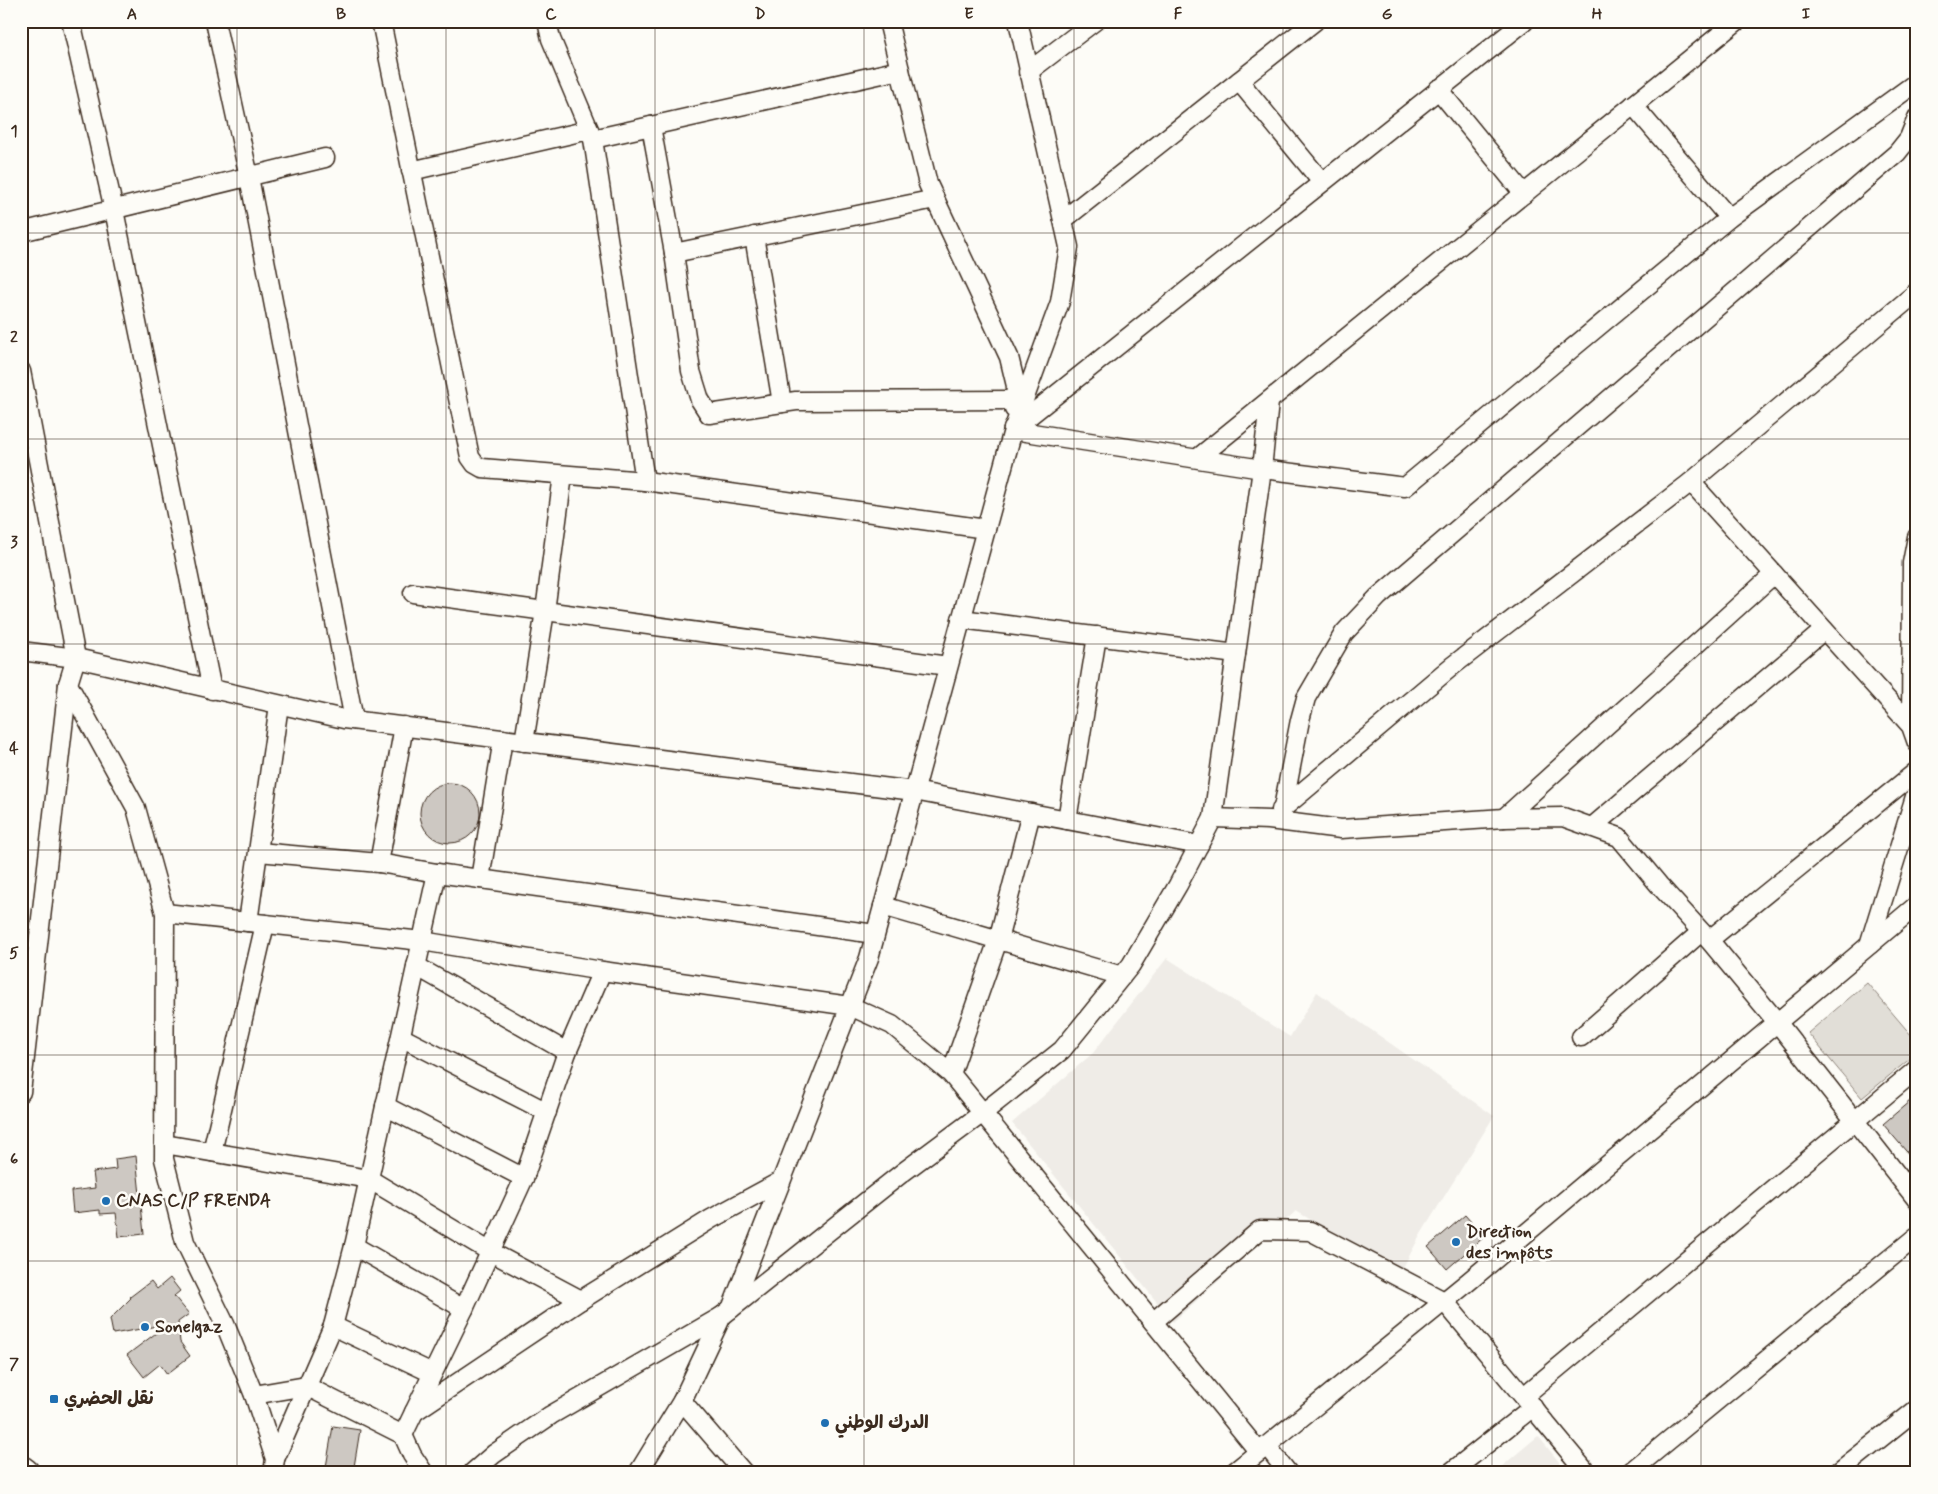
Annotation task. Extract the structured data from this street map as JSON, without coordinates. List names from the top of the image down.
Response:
{
  "places": {
    "other": [
      "CNAS C/P FRENDA",
      "Direction des impôts",
      "Sonelgaz",
      "الدرك الوطني"
    ],
    "transit": ["نقل الحضري"]
  },
  "grid": {
    "columns": [
      "A",
      "B",
      "C",
      "D",
      "E",
      "F",
      "G",
      "H",
      "I"
    ],
    "rows": [
      "1",
      "2",
      "3",
      "4",
      "5",
      "6",
      "7"
    ]
  }
}
